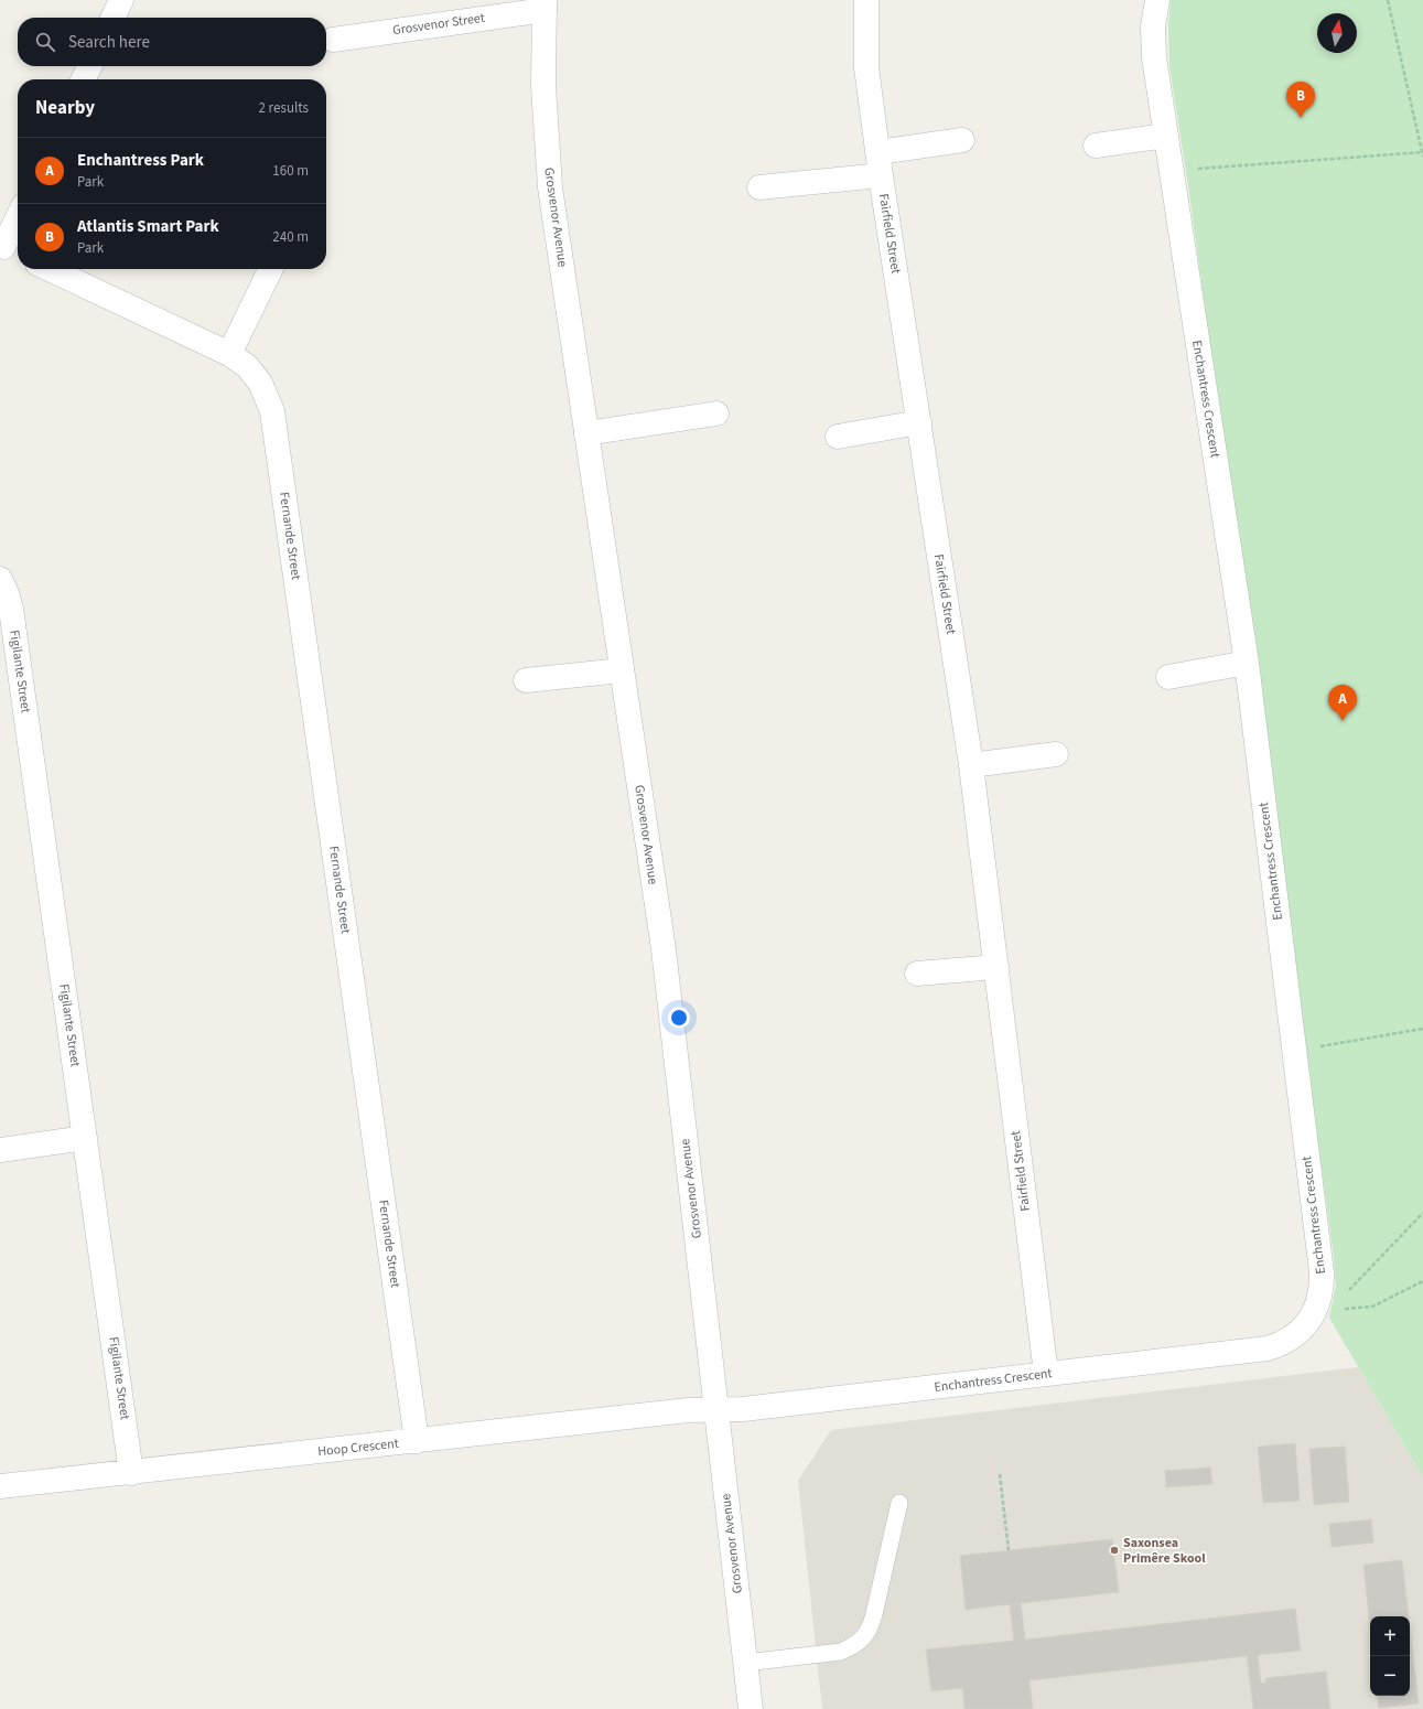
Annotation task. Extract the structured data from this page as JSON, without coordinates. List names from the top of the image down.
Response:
{
  "streets": {
    "street": [
      "Grosvenor Street",
      "Grosvenor Avenue",
      "Fairfield Street",
      "Enchantress Crescent",
      "Fernande Street",
      "Figilante Street",
      "Hoop Crescent"
    ]
  },
  "crossings": [
    ["Grosvenor Street", "Grosvenor Avenue"],
    ["Grosvenor Avenue", "Enchantress Crescent"],
    ["Grosvenor Avenue", "Hoop Crescent"],
    ["Fairfield Street", "Enchantress Crescent"],
    ["Enchantress Crescent", "Hoop Crescent"],
    ["Fernande Street", "Hoop Crescent"],
    ["Figilante Street", "Hoop Crescent"]
  ],
  "places": ["Saxonsea Primêre Skool"],
  "north": "top",
  "page": {
    "search": "Search here",
    "heading": ["Nearby", "2 results"],
    "pins": ["B", "A"],
    "list": [
      {
        "mark": "A",
        "name": "Enchantress Park",
        "note": "Park",
        "value": "160 m"
      },
      {
        "mark": "B",
        "name": "Atlantis Smart Park",
        "note": "Park",
        "value": "240 m"
      }
    ],
    "map_buttons": ["+", "−"]
  }
}
